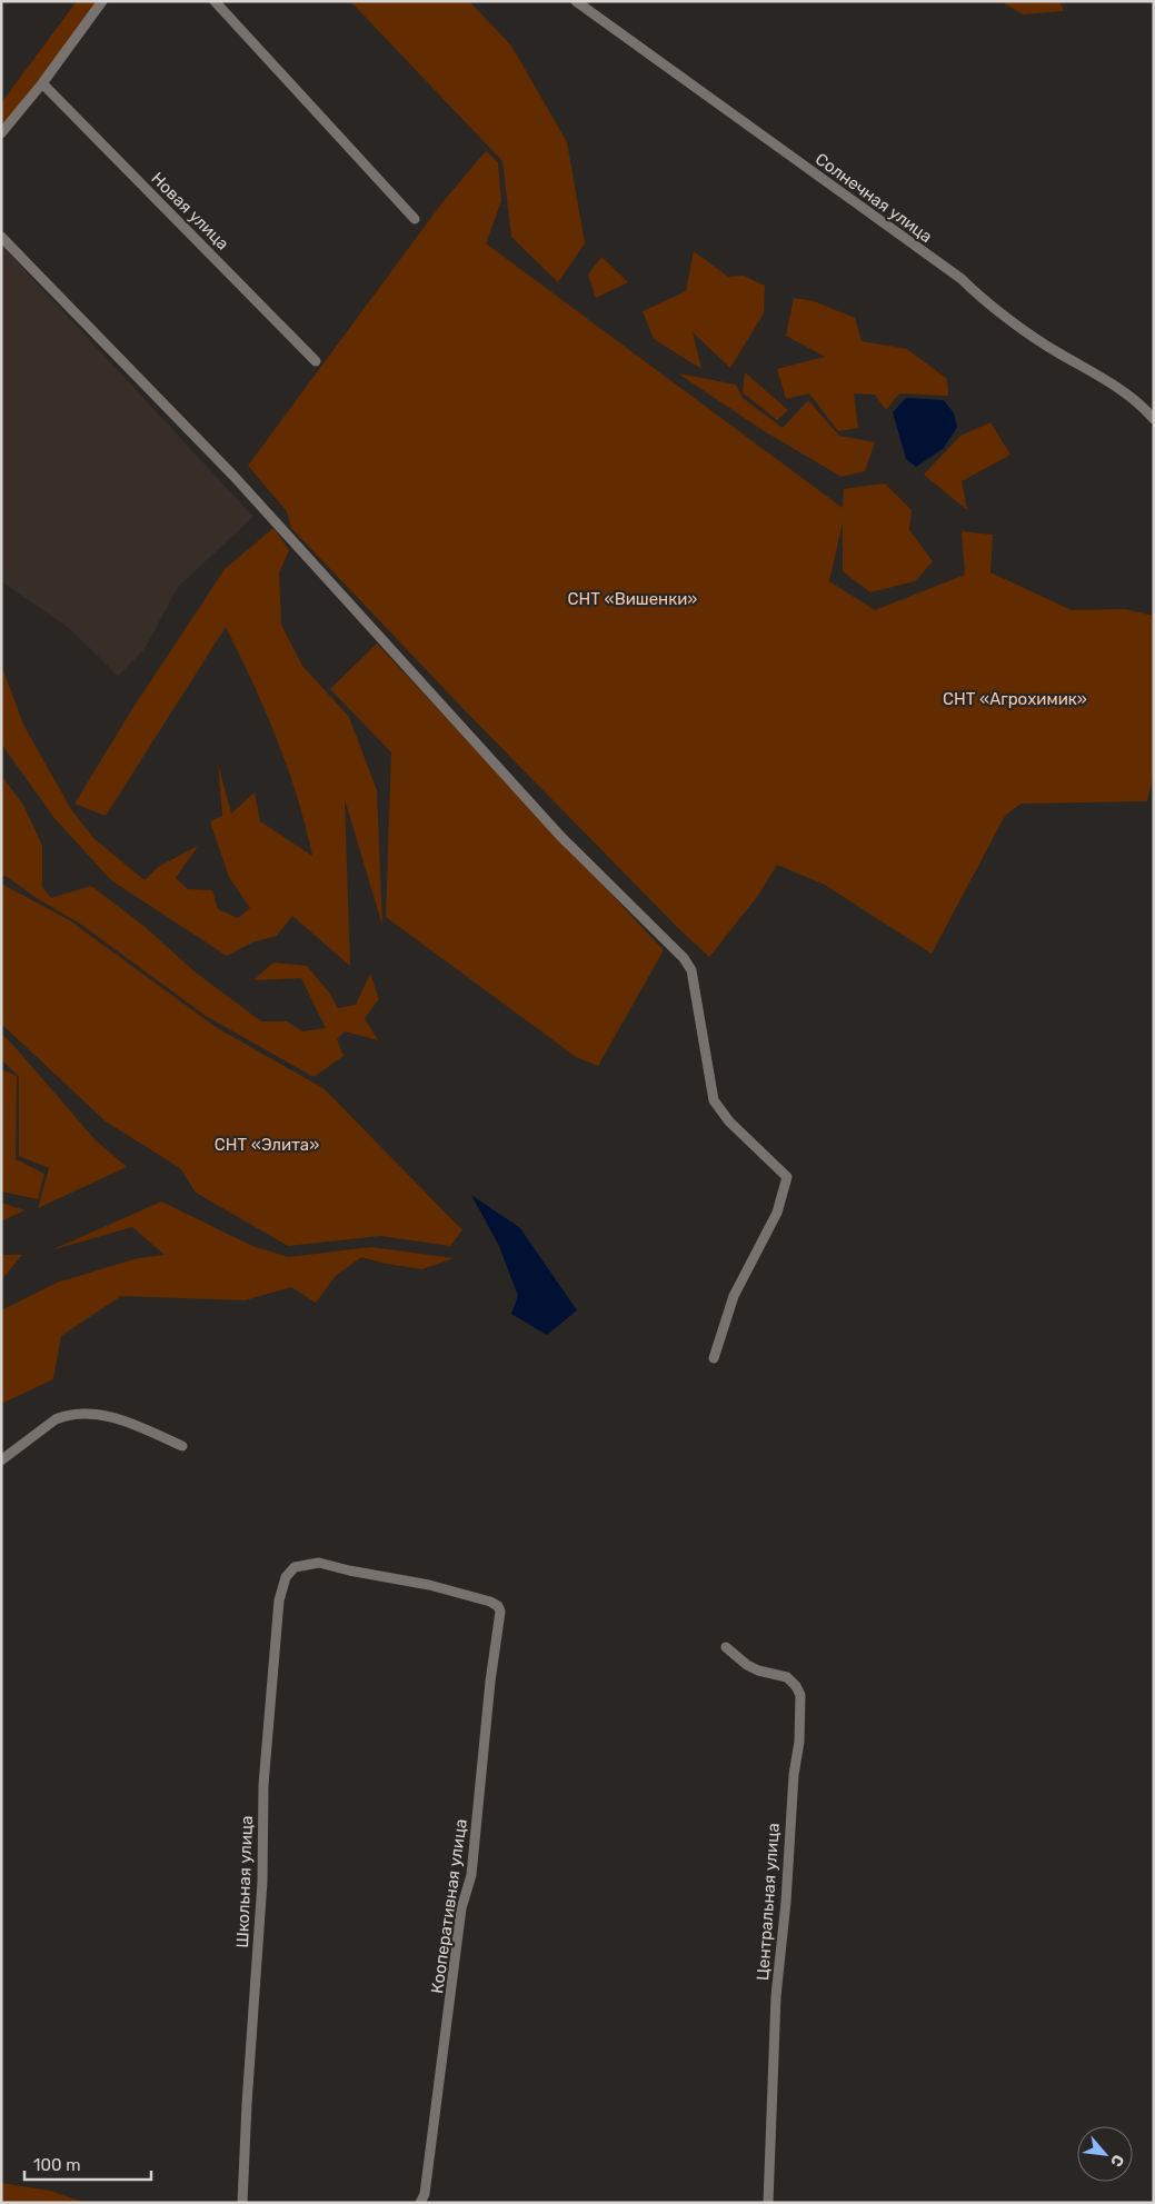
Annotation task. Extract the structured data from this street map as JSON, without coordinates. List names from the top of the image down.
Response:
{
  "streets": {
    "street": [
      "Солнечная улица",
      "Новая улица",
      "Школьная улица",
      "Центральная улица",
      "Кооперативная улица"
    ]
  },
  "crossings": [
    ["Школьная улица", "Кооперативная улица"]
  ],
  "parks": ["СНТ «Вишенки»", "СНТ «Агрохимик»", "СНТ «Элита»"],
  "scale_bar": "100 m",
  "north": "bottom right"
}
